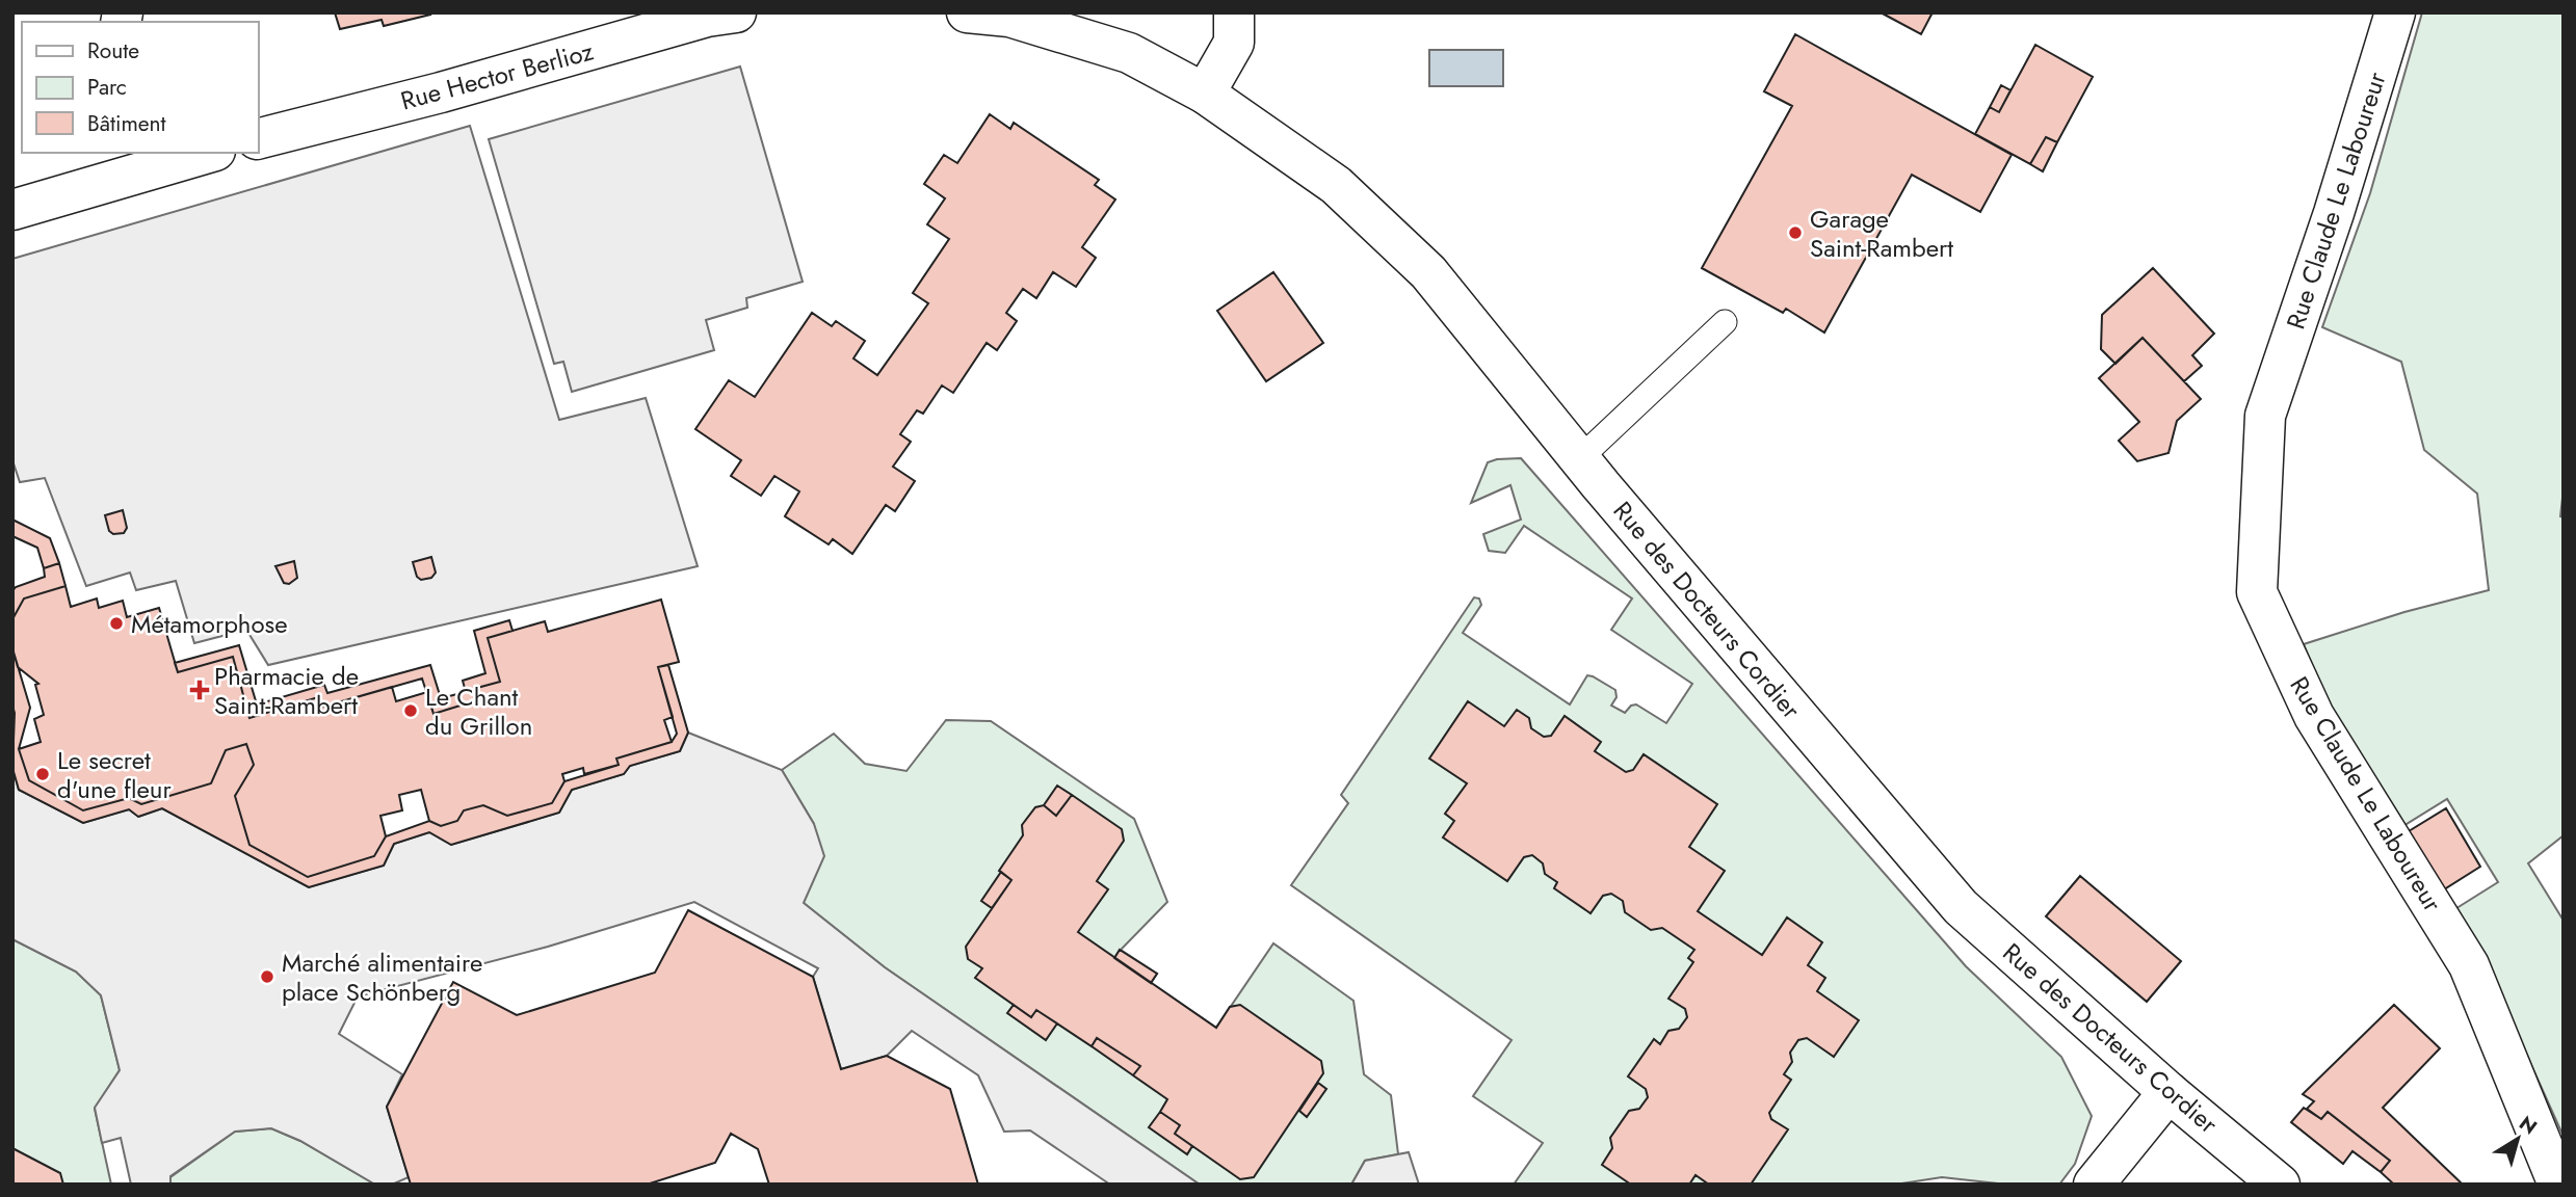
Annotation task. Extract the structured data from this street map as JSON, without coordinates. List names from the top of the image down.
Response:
{
  "streets": {
    "street": ["Rue Hector Berlioz", "Rue Claude Le Laboureur", "Rue des Docteurs Cordier"]
  },
  "places": {
    "other": [
      "Garage Saint-Rambert",
      "Métamorphose",
      "Le Chant du Grillon",
      "Le secret d'une fleur",
      "Marché alimentaire place Schönberg"
    ],
    "health": ["Pharmacie de Saint-Rambert"]
  },
  "legend": ["Route", "Parc", "Bâtiment"],
  "north": "top right"
}
